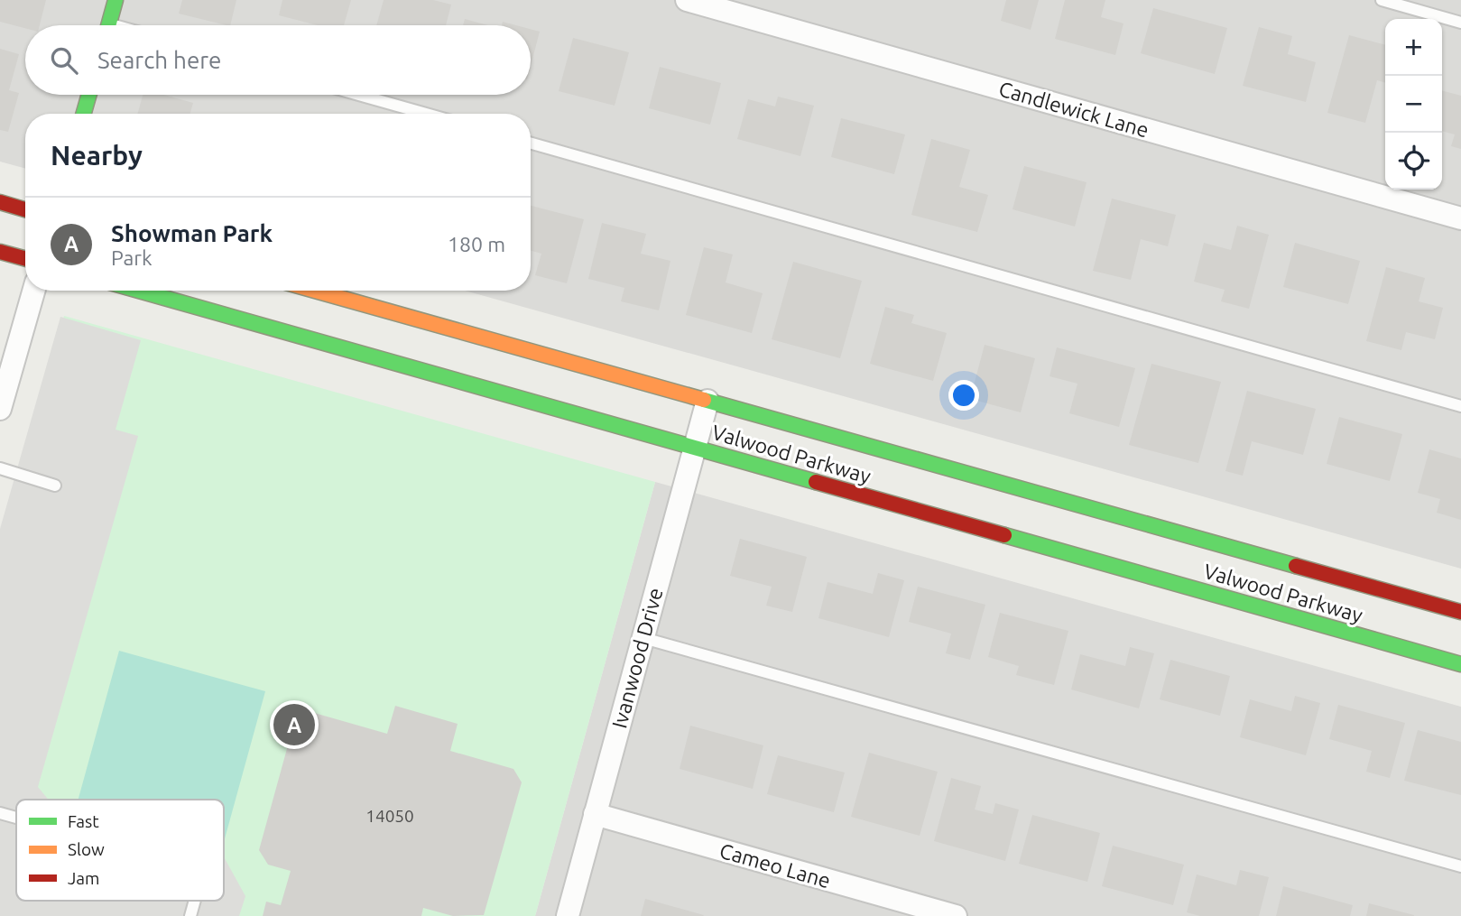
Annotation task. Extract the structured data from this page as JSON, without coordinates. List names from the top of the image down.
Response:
{
  "streets": {
    "main road": ["Valwood Parkway"],
    "street": ["Candlewick Lane", "Ivanwood Drive", "Cameo Lane"]
  },
  "crossings": [
    ["Valwood Parkway", "Ivanwood Drive"],
    ["Ivanwood Drive", "Cameo Lane"]
  ],
  "house_numbers": ["14050"],
  "legend": ["Fast", "Slow", "Jam"],
  "page": {
    "map_buttons": ["+", "−"],
    "search": "Search here",
    "heading": "Nearby",
    "list": [
      {
        "mark": "A",
        "name": "Showman Park",
        "note": "Park",
        "value": "180 m"
      }
    ],
    "pins": "A"
  }
}
